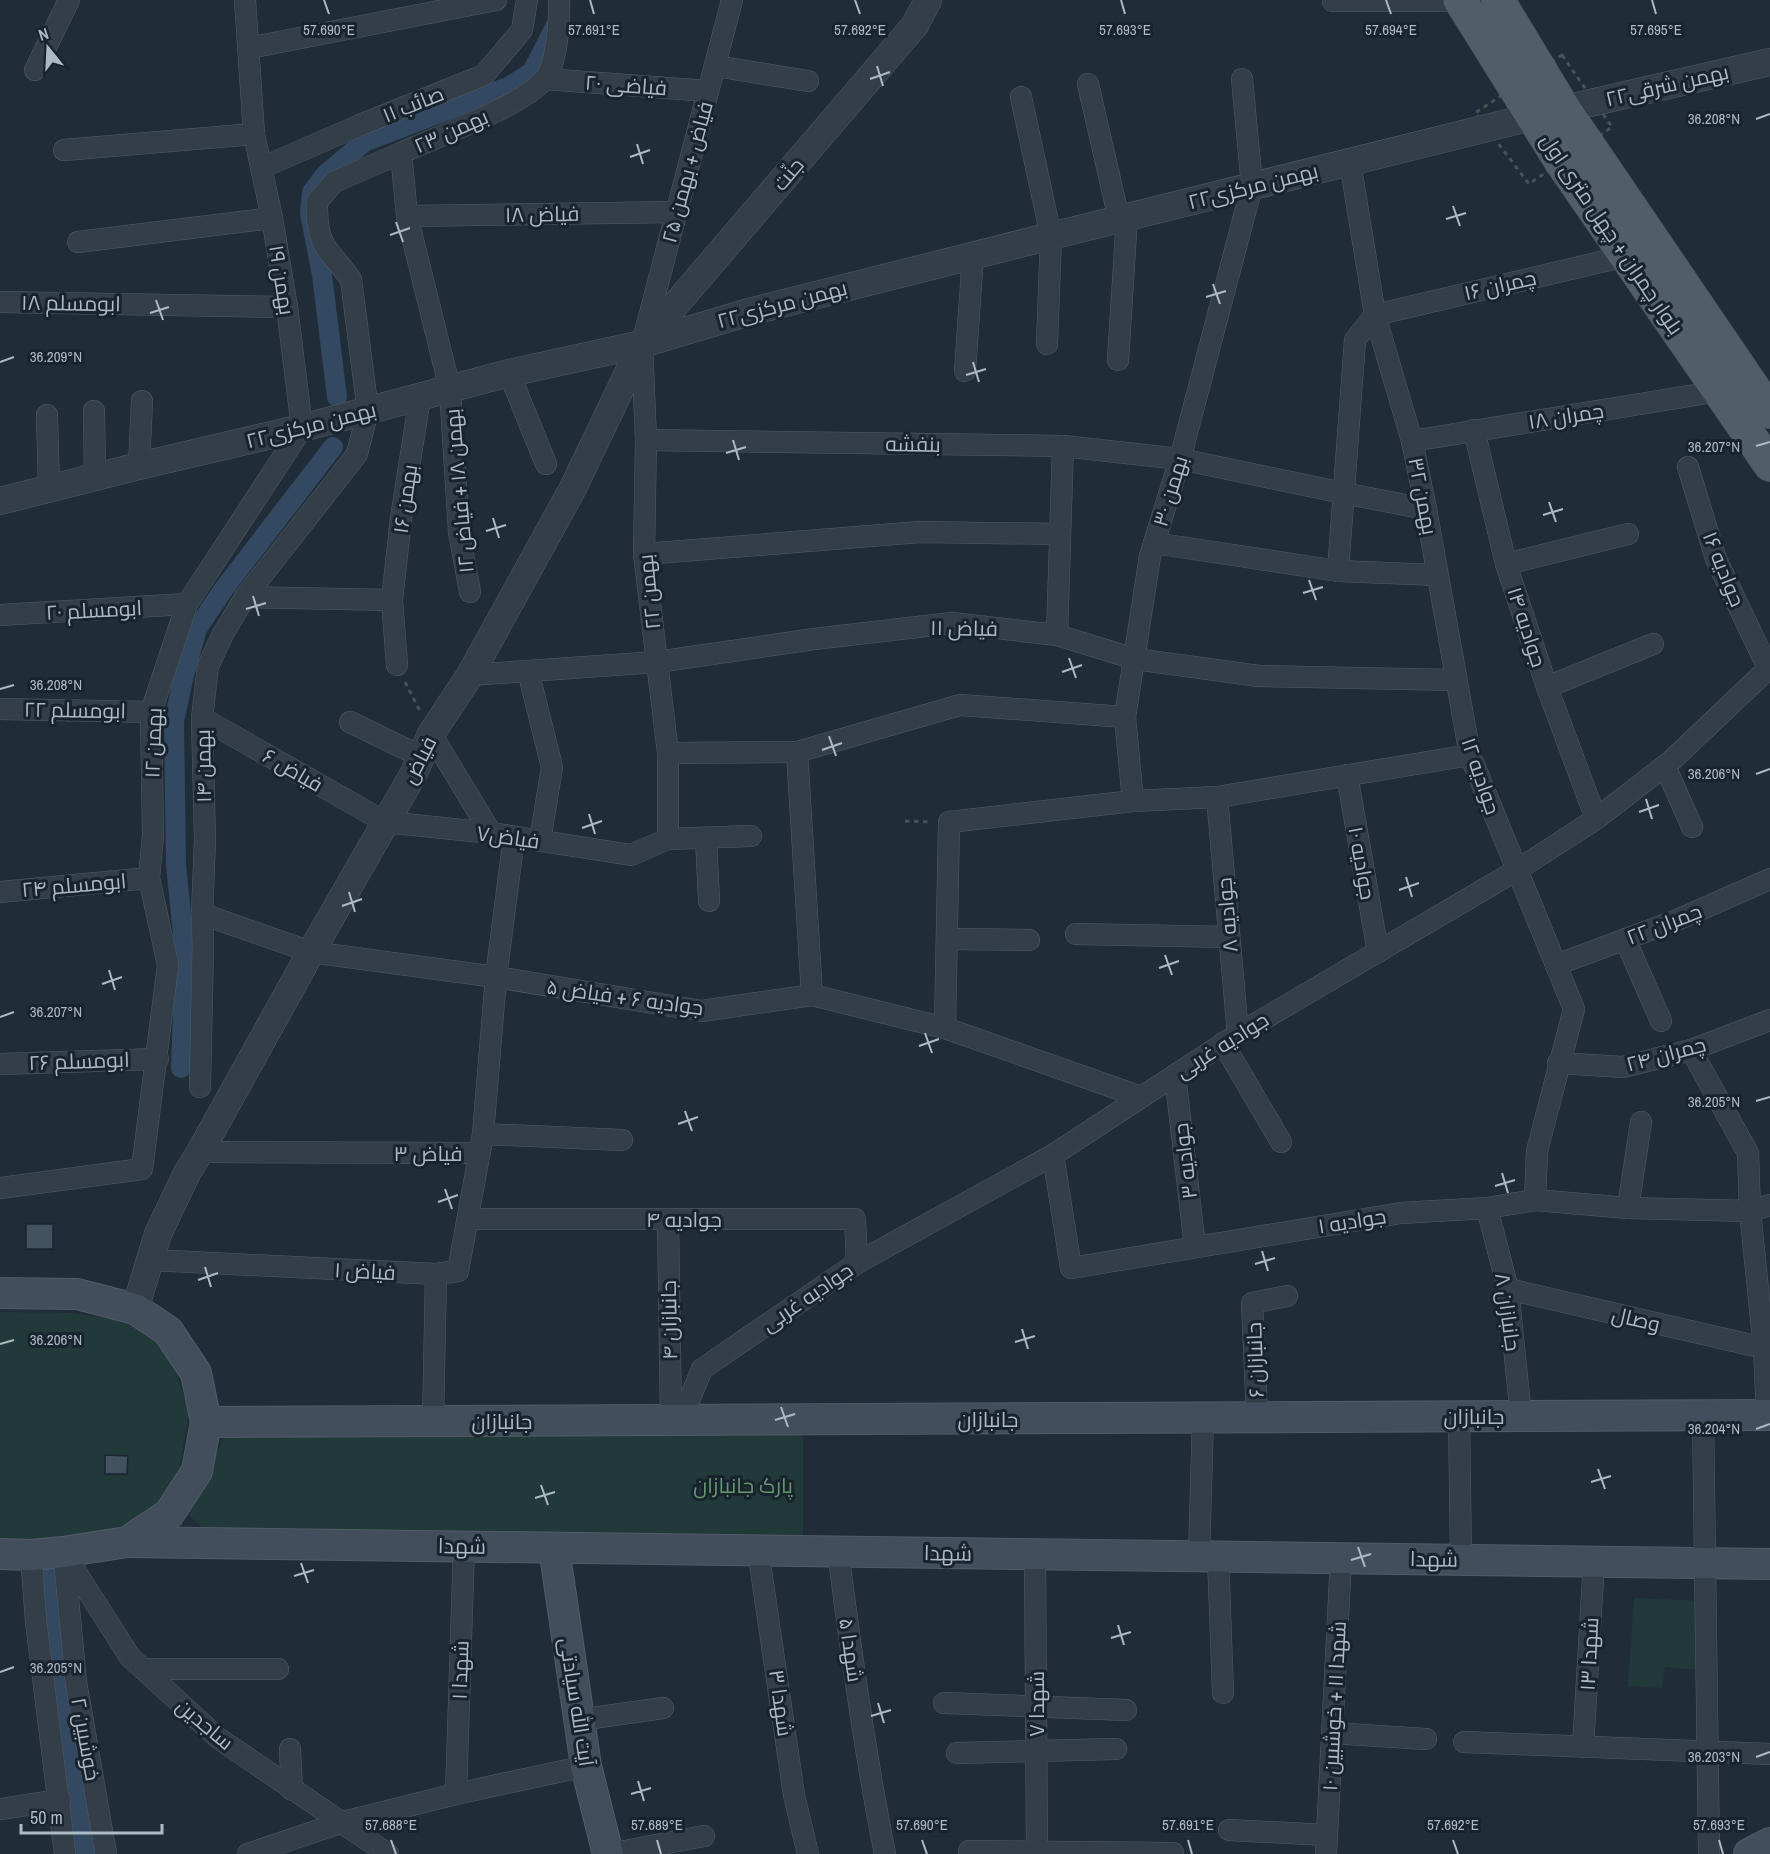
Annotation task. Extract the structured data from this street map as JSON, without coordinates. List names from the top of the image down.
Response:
{
  "streets": {
    "main road": [
      "بلوار چمران + چهل متری اول",
      "جانبازان",
      "شهدا",
      "آیت الله سیادتی"
    ],
    "street": [
      "فیاضی ۲۰",
      "۲۲بهمن شرقی",
      "صائب ۱۱",
      "بهمن ۲۳",
      "فیاض + بهمن ۲۵",
      "جنّت",
      "۲۲بهمن مرکزی",
      "فیاض ۱۸",
      "بهمن ۱۹",
      "چمران ۱۶",
      "ابومسلم ۱۸",
      "چمران ۱۸",
      "بنفشه",
      "بهمن ۱۸ + فیاض ۱۲",
      "بهمن ۳۰",
      "بهمن ۳۲",
      "بهمن ۱۶",
      "جوادیه ۱۶",
      "بهمن ۲۲",
      "ابومسلم ۲۰",
      "جوادیه ۱۴",
      "فیاض ۱۱",
      "ابومسلم ۲۲",
      "بهمن ۱۲",
      "فیاض",
      "بهمن ۱۴",
      "فیاض ۶",
      "جوادیه ۱۲",
      "فیاض۷",
      "جوادیه ۱۰",
      "ابومسلم ۲۴",
      "جوادیه ۸",
      "چمران ۲۲",
      "جوادیه ۶ + فیاض ۵",
      "جوادیه غربی",
      "چمران ۲۴",
      "ابومسلم ۲۶",
      "فیاض ۳",
      "جوادیه ۳",
      "جوادیه ۴",
      "جوادیه ۱",
      "فیاض ۱",
      "جانبازان ۸",
      "وصال",
      "جانبازان ۴",
      "جانبازان ۶",
      "شهدا ۵",
      "شهدا ۱۳",
      "شهدا ۱",
      "شهدا ۳",
      "شهدا ۷",
      "شهدا ۱۱ + خوشبین ۱۰",
      "ساجدین",
      "خوشبین ۲"
    ]
  },
  "crossings": [
    ["فیاضی ۲۰", "بهمن ۲۳"],
    ["فیاضی ۲۰", "فیاض + بهمن ۲۵"],
    ["۲۲بهمن شرقی", "۲۲بهمن مرکزی"],
    ["۲۲بهمن شرقی", "بلوار چمران + چهل متری اول"],
    ["صائب ۱۱", "بهمن ۱۹"],
    ["بهمن ۲۳", "۲۲بهمن مرکزی"],
    ["بهمن ۲۳", "فیاض ۱۸"],
    ["بهمن ۲۳", "بهمن ۱۸ + فیاض ۱۲"],
    ["فیاض + بهمن ۲۵", "جنّت"],
    ["فیاض + بهمن ۲۵", "۲۲بهمن مرکزی"],
    ["فیاض + بهمن ۲۵", "فیاض ۱۸"],
    ["فیاض + بهمن ۲۵", "بهمن ۲۲"],
    ["فیاض + بهمن ۲۵", "فیاض"],
    ["جنّت", "۲۲بهمن مرکزی"],
    ["جنّت", "بهمن ۲۲"],
    ["جنّت", "فیاض"],
    ["۲۲بهمن مرکزی", "بلوار چمران + چهل متری اول"],
    ["۲۲بهمن مرکزی", "بهمن ۱۹"],
    ["۲۲بهمن مرکزی", "بهمن ۱۸ + فیاض ۱۲"],
    ["۲۲بهمن مرکزی", "بهمن ۳۰"],
    ["۲۲بهمن مرکزی", "بهمن ۳۲"],
    ["۲۲بهمن مرکزی", "بهمن ۱۶"],
    ["۲۲بهمن مرکزی", "بهمن ۲۲"],
    ["۲۲بهمن مرکزی", "بهمن ۱۲"],
    ["۲۲بهمن مرکزی", "فیاض"],
    ["۲۲بهمن مرکزی", "بهمن ۱۴"],
    ["بلوار چمران + چهل متری اول", "چمران ۱۶"],
    ["بلوار چمران + چهل متری اول", "چمران ۱۸"],
    ["بهمن ۱۹", "ابومسلم ۱۸"],
    ["بهمن ۱۹", "بهمن ۱۲"],
    ["چمران ۱۶", "بهمن ۳۲"],
    ["چمران ۱۸", "بهمن ۳۲"],
    ["چمران ۱۸", "جوادیه ۱۴"],
    ["بنفشه", "بهمن ۳۰"],
    ["بنفشه", "بهمن ۳۲"],
    ["بنفشه", "بهمن ۲۲"],
    ["بهمن ۳۰", "فیاض ۱۱"],
    ["بهمن ۳۲", "فیاض ۱۱"],
    ["بهمن ۳۲", "جوادیه ۱۲"],
    ["جوادیه ۱۶", "جوادیه غربی"],
    ["بهمن ۲۲", "فیاض ۱۱"],
    ["بهمن ۲۲", "فیاض"],
    ["بهمن ۲۲", "فیاض۷"],
    ["ابومسلم ۲۰", "بهمن ۱۲"],
    ["جوادیه ۱۴", "جوادیه غربی"],
    ["فیاض ۱۱", "فیاض"],
    ["فیاض ۱۱", "جوادیه ۱۲"],
    ["ابومسلم ۲۲", "بهمن ۱۲"],
    ["بهمن ۱۲", "ابومسلم ۲۴"],
    ["بهمن ۱۲", "ابومسلم ۲۶"],
    ["فیاض", "فیاض ۶"],
    ["فیاض", "فیاض۷"],
    ["فیاض", "جوادیه ۶ + فیاض ۵"],
    ["فیاض", "فیاض ۳"],
    ["فیاض", "فیاض ۱"],
    ["بهمن ۱۴", "فیاض ۶"],
    ["بهمن ۱۴", "جوادیه ۶ + فیاض ۵"],
    ["فیاض ۶", "فیاض۷"],
    ["جوادیه ۱۲", "چمران ۲۲"],
    ["جوادیه ۱۲", "جوادیه غربی"],
    ["جوادیه ۱۲", "چمران ۲۴"],
    ["جوادیه ۱۲", "جوادیه ۱"],
    ["فیاض۷", "فیاض ۳"],
    ["جوادیه ۱۰", "جوادیه غربی"],
    ["جوادیه ۸", "جوادیه غربی"],
    ["جوادیه ۶ + فیاض ۵", "جوادیه غربی"],
    ["جوادیه ۶ + فیاض ۵", "فیاض ۳"],
    ["جوادیه غربی", "جوادیه ۳"],
    ["جوادیه غربی", "جوادیه ۴"],
    ["جوادیه غربی", "جوادیه ۱"],
    ["جوادیه غربی", "جانبازان ۴"],
    ["جوادیه غربی", "جانبازان"],
    ["فیاض ۳", "فیاض ۱"],
    ["جوادیه ۳", "جوادیه ۱"],
    ["جوادیه ۴", "فیاض ۱"],
    ["جوادیه ۴", "جانبازان ۴"],
    ["جوادیه ۱", "جانبازان ۸"],
    ["جانبازان ۸", "وصال"],
    ["جانبازان ۸", "جانبازان"],
    ["جانبازان ۴", "جانبازان"],
    ["جانبازان ۶", "جانبازان"],
    ["شهدا", "شهدا ۵"],
    ["شهدا", "شهدا ۱۳"],
    ["شهدا", "شهدا ۱"],
    ["شهدا", "آیت الله سیادتی"],
    ["شهدا", "شهدا ۳"],
    ["شهدا", "شهدا ۷"],
    ["شهدا", "شهدا ۱۱ + خوشبین ۱۰"],
    ["شهدا", "ساجدین"],
    ["شهدا", "خوشبین ۲"],
    ["ساجدین", "خوشبین ۲"]
  ],
  "parks": ["پارک جانبازان"],
  "scale_bar": "50 m",
  "north": "top",
  "coordinates": [
    "57.690°E",
    "57.691°E",
    "57.692°E",
    "57.693°E",
    "57.694°E",
    "57.695°E",
    "36.208°N",
    "36.209°N",
    "36.207°N",
    "36.206°N",
    "36.205°N",
    "36.204°N",
    "36.203°N",
    "57.688°E",
    "57.689°E"
  ]
}
